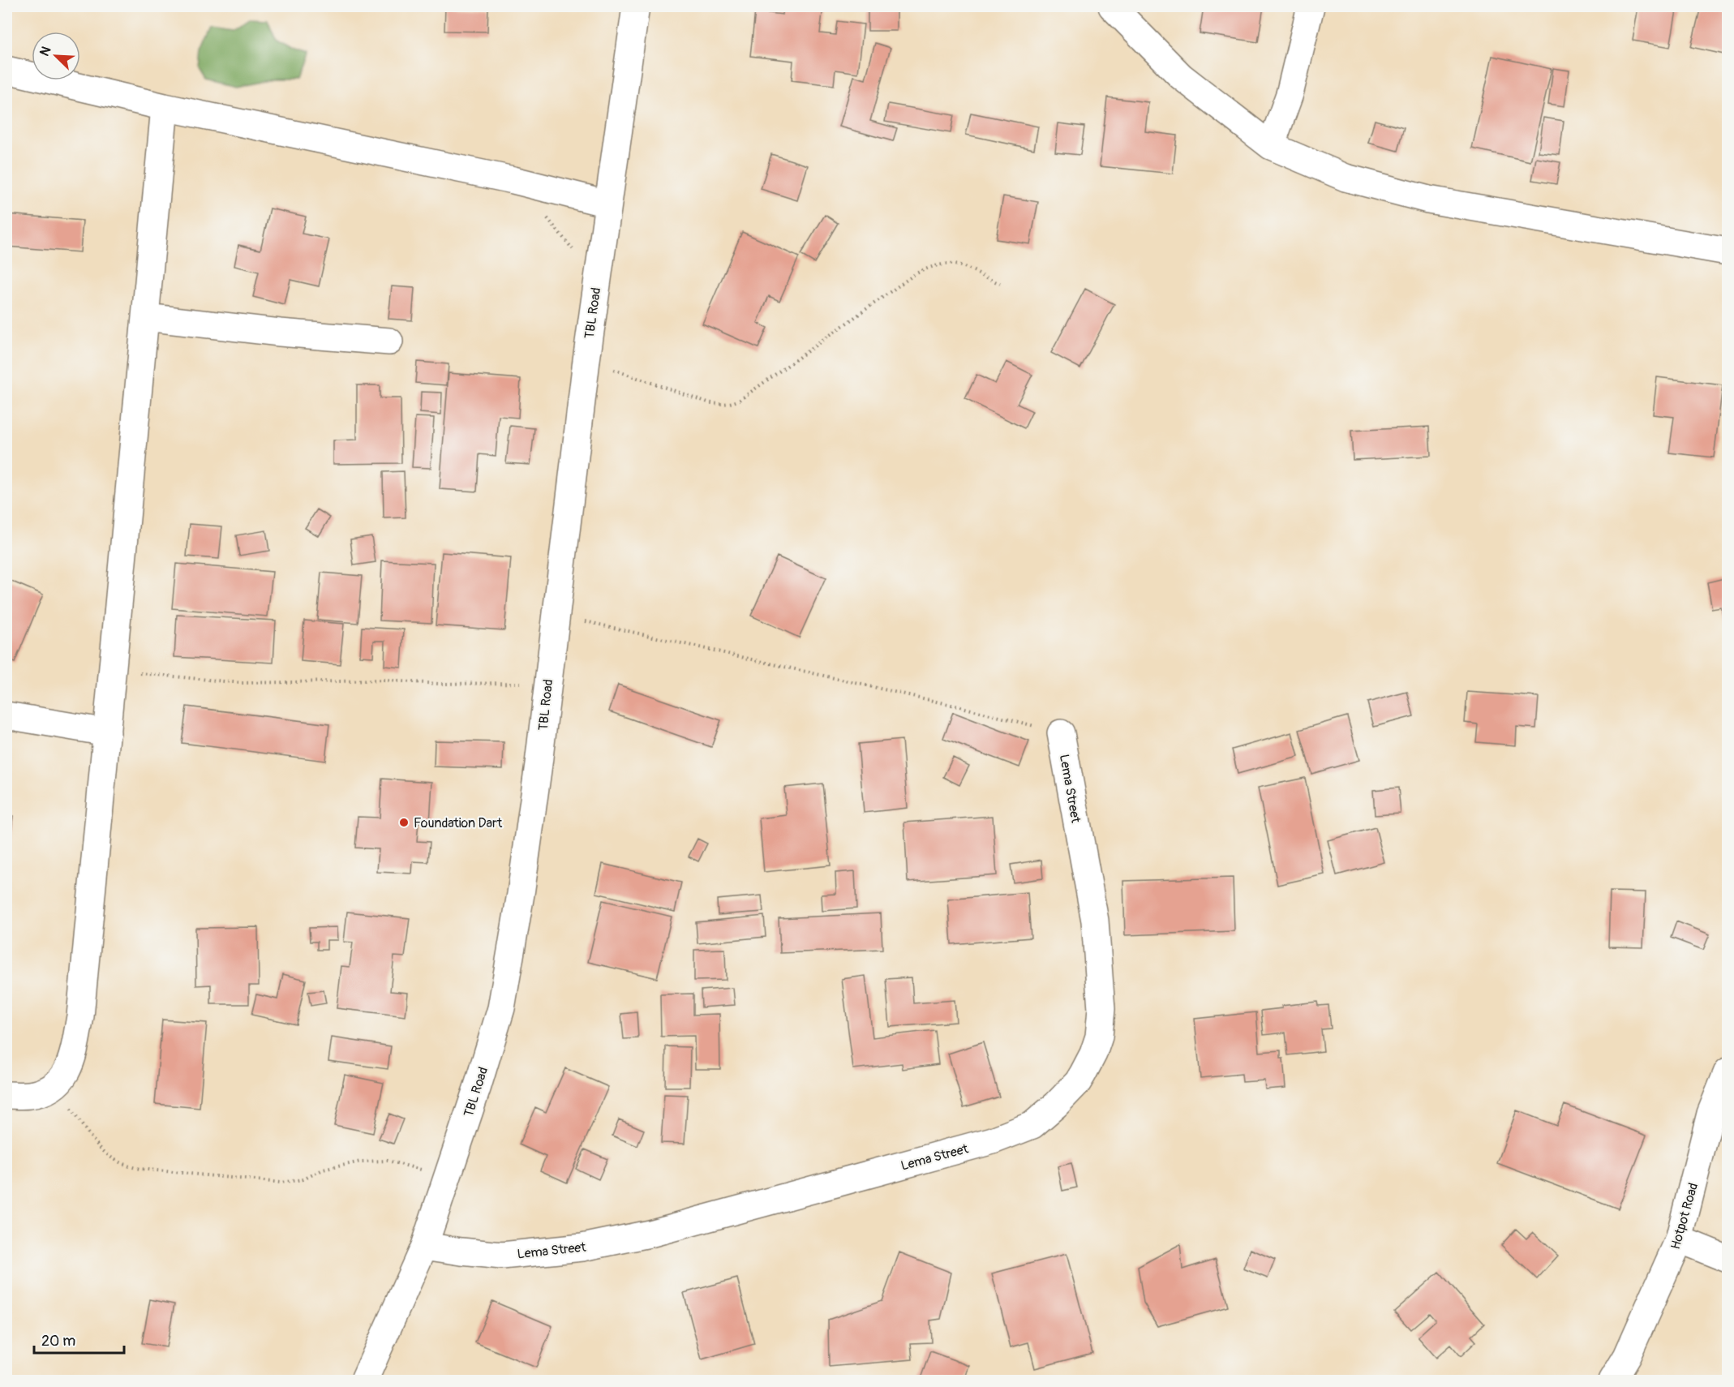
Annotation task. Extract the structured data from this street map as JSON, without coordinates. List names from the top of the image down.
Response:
{
  "streets": {
    "street": ["TBL Road", "Lema Street", "Hotpot Road"]
  },
  "crossings": [
    ["TBL Road", "Lema Street"]
  ],
  "places": ["Foundation Dart"],
  "scale_bar": "20 m",
  "north": "top left"
}
